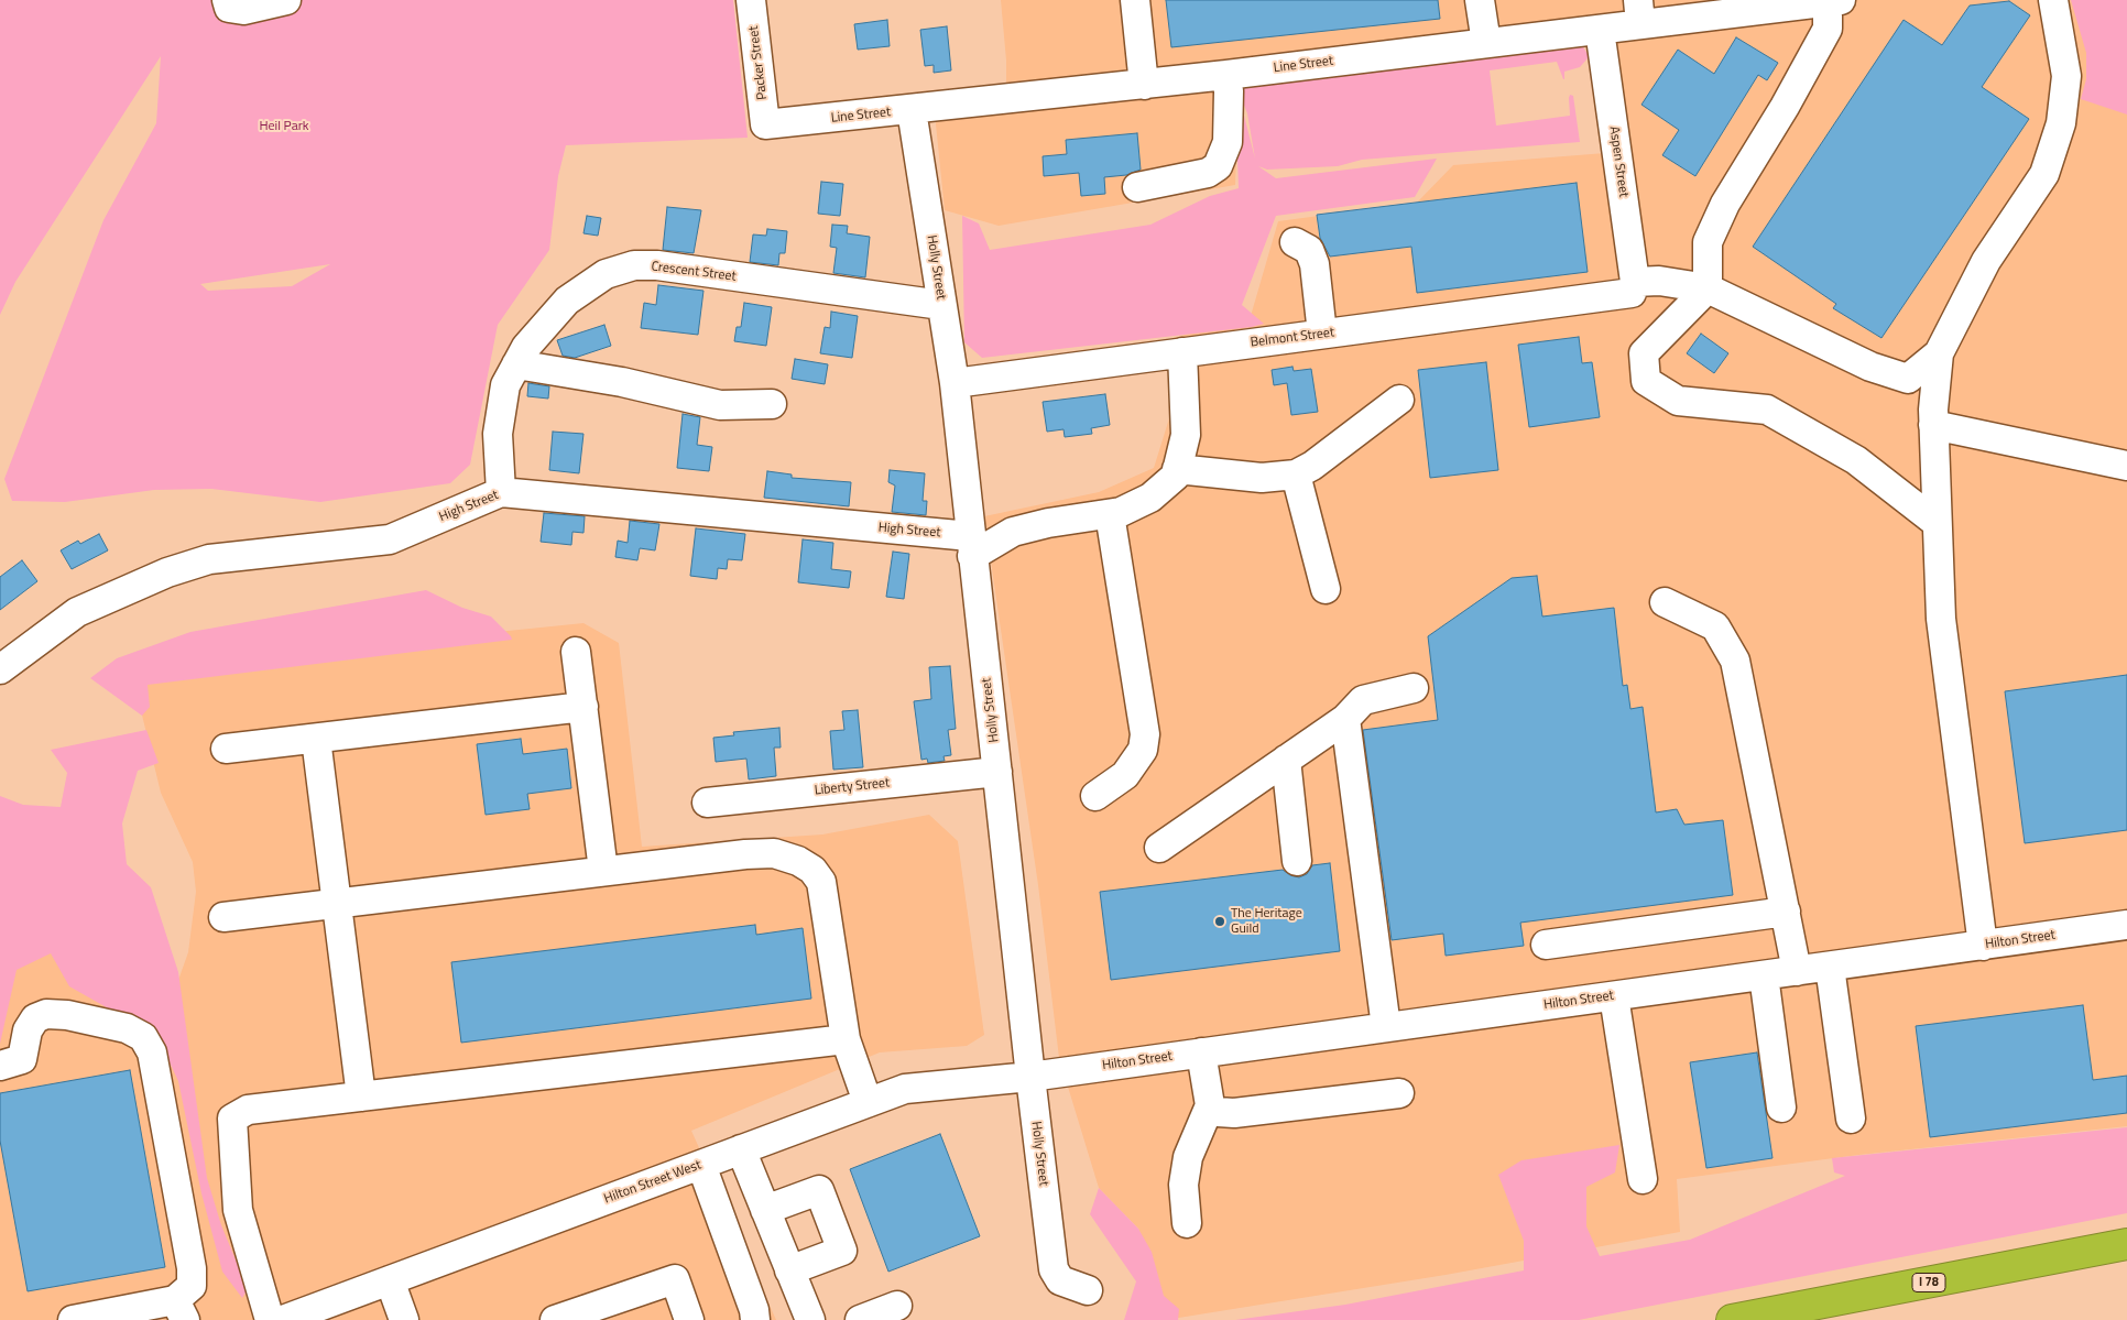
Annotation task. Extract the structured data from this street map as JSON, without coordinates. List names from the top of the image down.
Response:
{
  "streets": {
    "highway": ["I 78"],
    "street": [
      "Packer Street",
      "Line Street",
      "Aspen Street",
      "Holly Street",
      "Crescent Street",
      "Belmont Street",
      "High Street",
      "Liberty Street",
      "Hilton Street",
      "Hilton Street West"
    ]
  },
  "crossings": [
    ["Packer Street", "Line Street"],
    ["Line Street", "Aspen Street"],
    ["Line Street", "Holly Street"],
    ["Aspen Street", "Belmont Street"],
    ["Holly Street", "Crescent Street"],
    ["Holly Street", "Belmont Street"],
    ["Holly Street", "High Street"],
    ["Holly Street", "Liberty Street"],
    ["Holly Street", "Hilton Street"],
    ["Holly Street", "Hilton Street West"],
    ["Crescent Street", "High Street"],
    ["Hilton Street", "Hilton Street West"]
  ],
  "parks": ["Heil Park"],
  "places": ["The Heritage Guild"]
}
